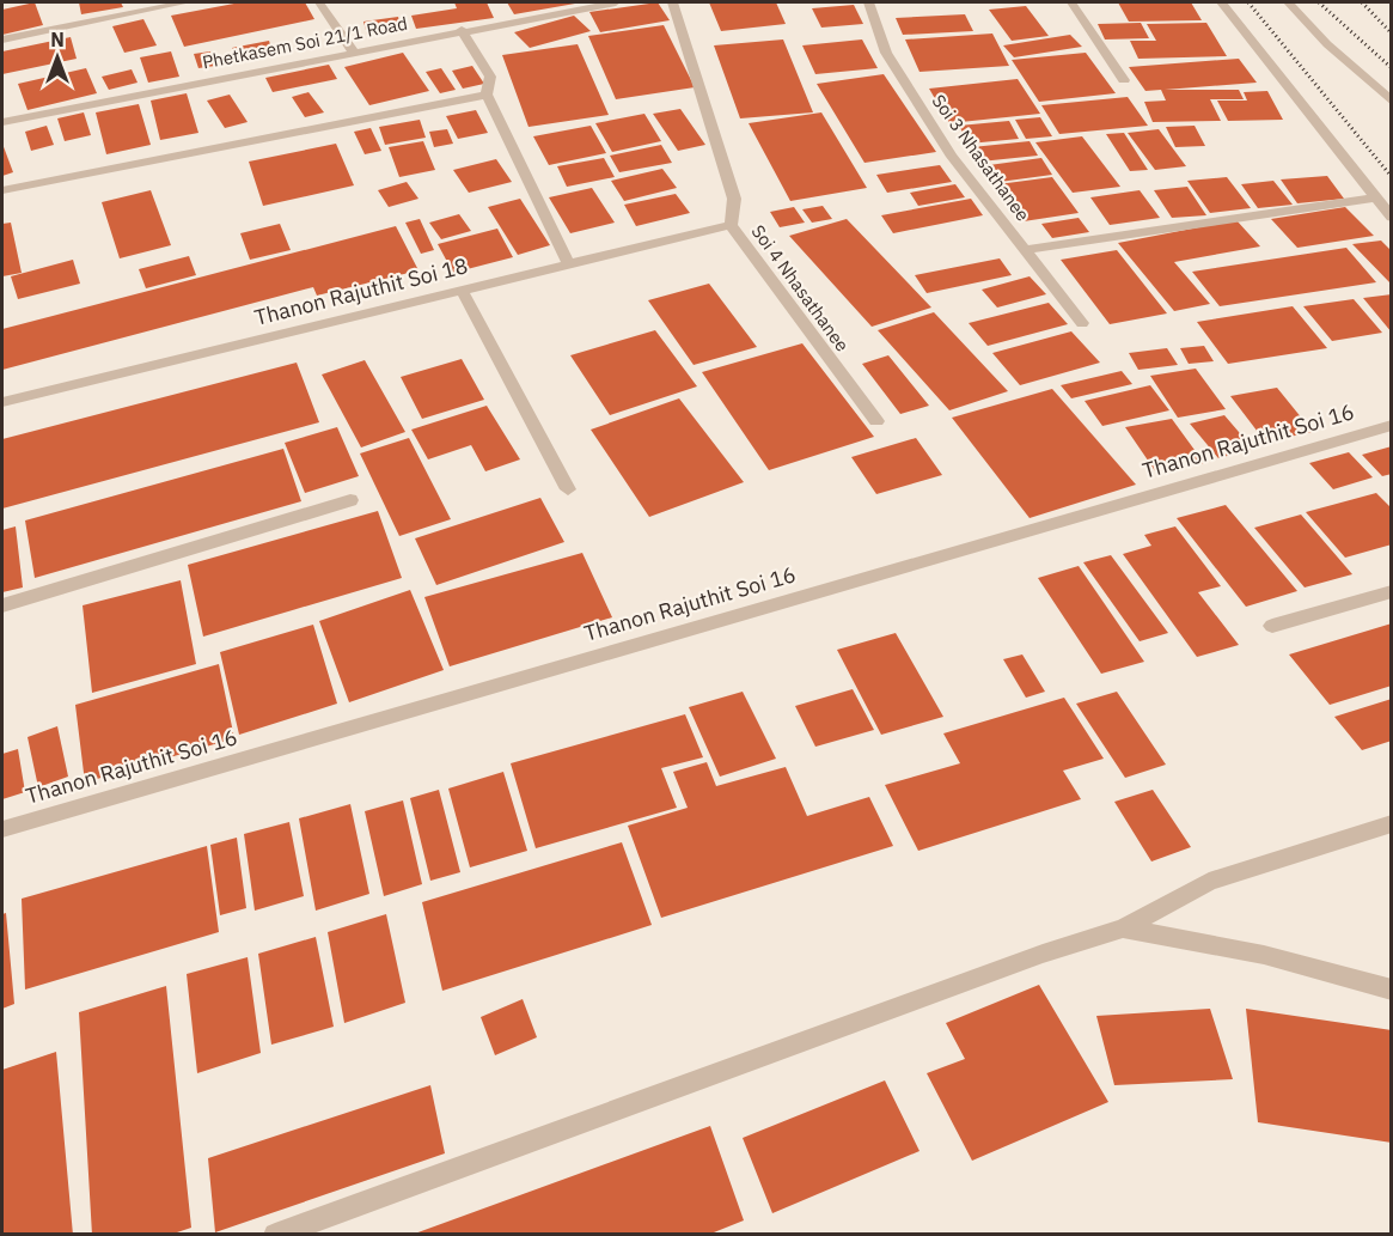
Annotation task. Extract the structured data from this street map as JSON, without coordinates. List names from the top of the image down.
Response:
{
  "streets": {
    "street": [
      "Phetkasem Soi 21/1 Road",
      "Soi 3 Nhasathanee",
      "Soi 4 Nhasathanee",
      "Thanon Rajuthit Soi 18",
      "Thanon Rajuthit Soi 16"
    ]
  },
  "crossings": [
    ["Soi 4 Nhasathanee", "Thanon Rajuthit Soi 18"]
  ],
  "north": "top"
}
